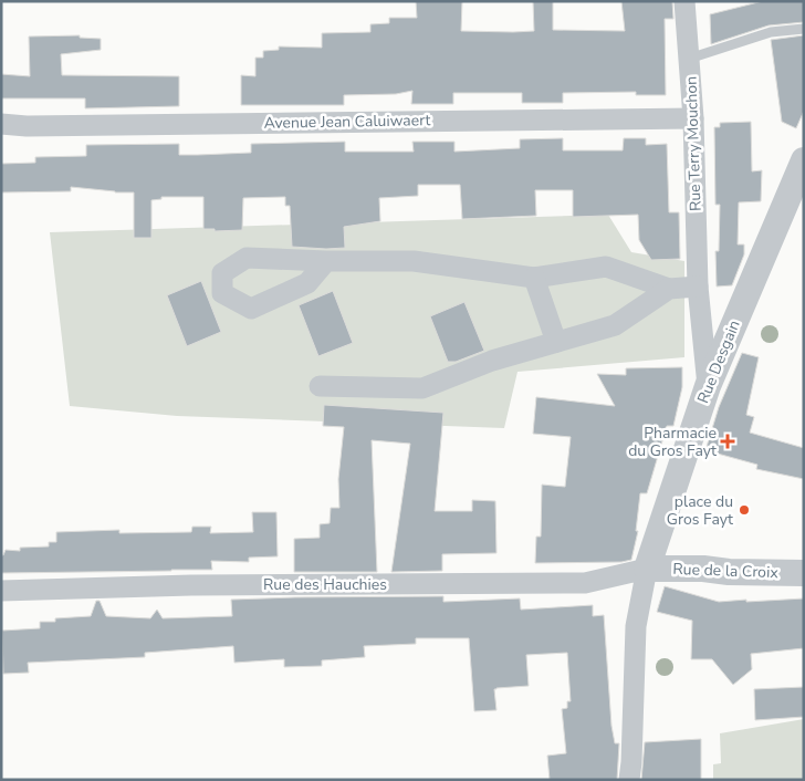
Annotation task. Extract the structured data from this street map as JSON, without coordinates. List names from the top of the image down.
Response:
{
  "streets": {
    "street": [
      "Avenue Jean Caluiwaert",
      "Rue Terry Mouchon",
      "Rue Desgain",
      "Rue de la Croix",
      "Rue des Hauchies"
    ]
  },
  "crossings": [
    ["Avenue Jean Caluiwaert", "Rue Terry Mouchon"],
    ["Rue Terry Mouchon", "Rue Desgain"],
    ["Rue Desgain", "Rue de la Croix"],
    ["Rue Desgain", "Rue des Hauchies"],
    ["Rue de la Croix", "Rue des Hauchies"]
  ],
  "places": {
    "health": ["Pharmacie du Gros Fayt"],
    "other": ["place du Gros Fayt"]
  }
}
